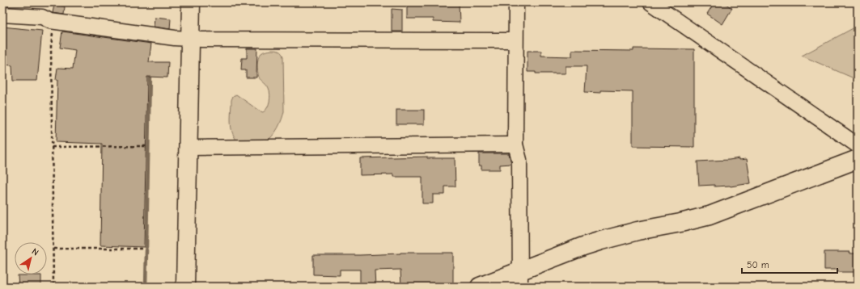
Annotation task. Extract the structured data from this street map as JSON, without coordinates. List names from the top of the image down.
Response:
{
  "scale_bar": "50 m",
  "north": "top right"
}
